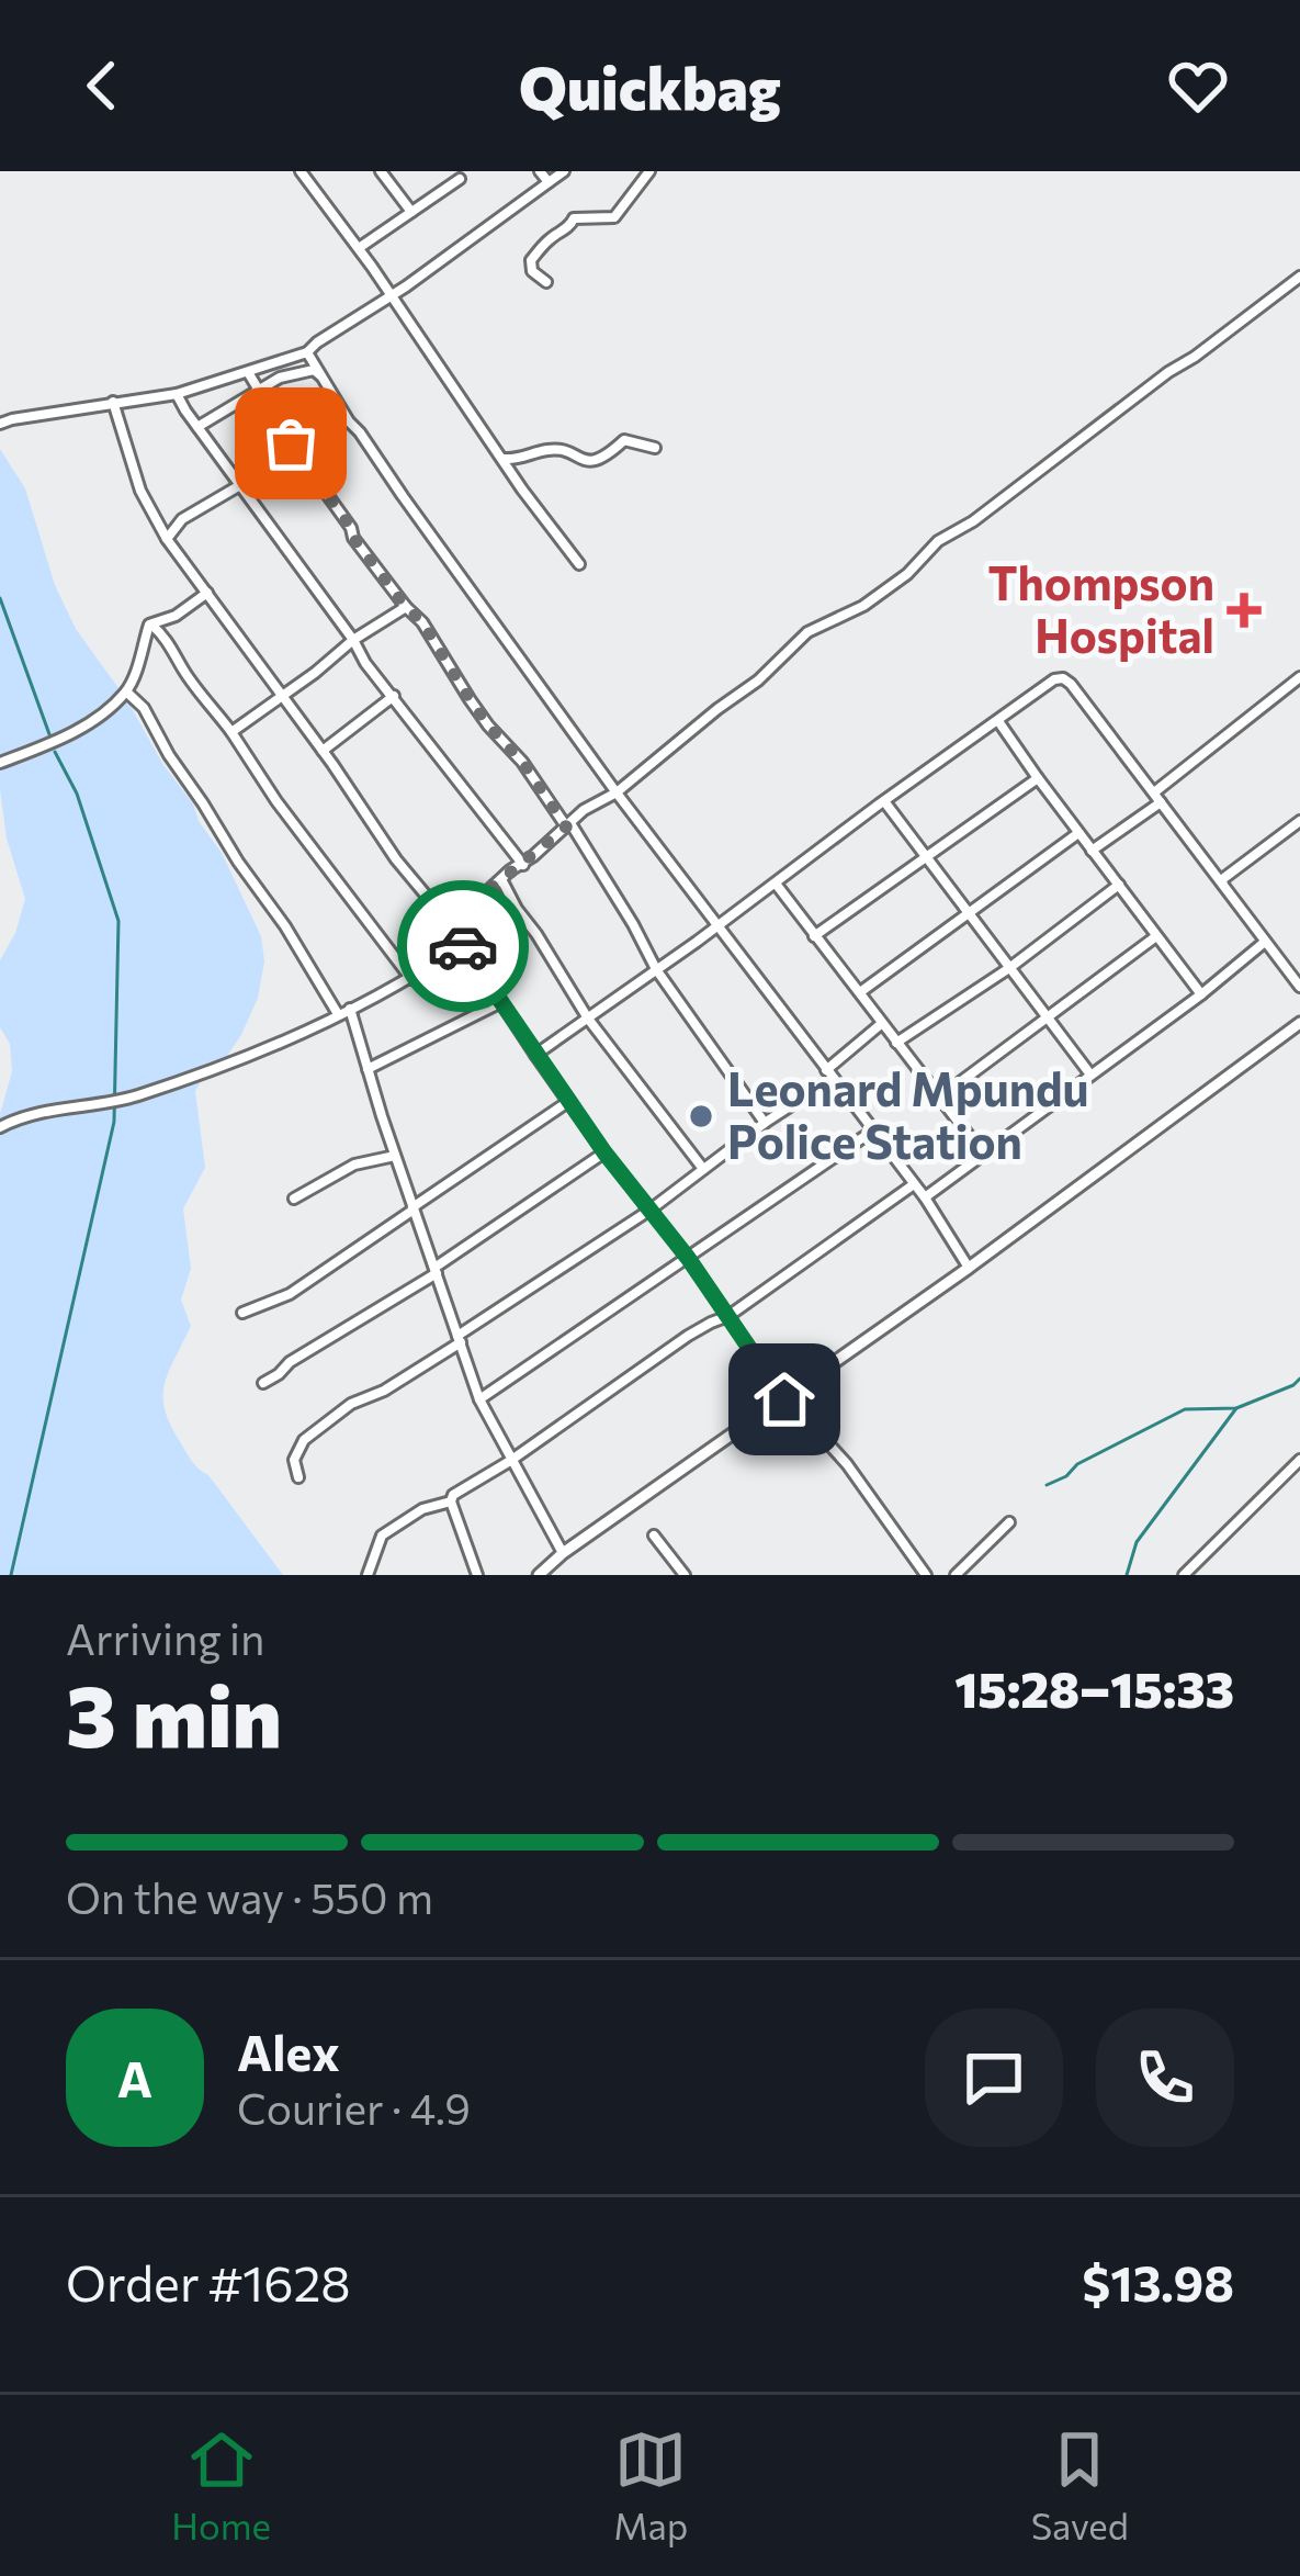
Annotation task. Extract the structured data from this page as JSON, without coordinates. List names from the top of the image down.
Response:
{
  "places": {
    "health": ["Thompson Hospital"],
    "other": ["Leonard Mpundu Police Station"]
  },
  "page": {
    "header": "Quickbag",
    "heading": ["3 min", "Arriving in", "15:28–15:33"],
    "panel": [
      "Alex",
      "Courier · 4.9",
      "Order #1628",
      "$13.98"
    ],
    "bar": "On the way · 550 m",
    "round": "A",
    "tabs": ["Home", "Map", "Saved"]
  }
}
